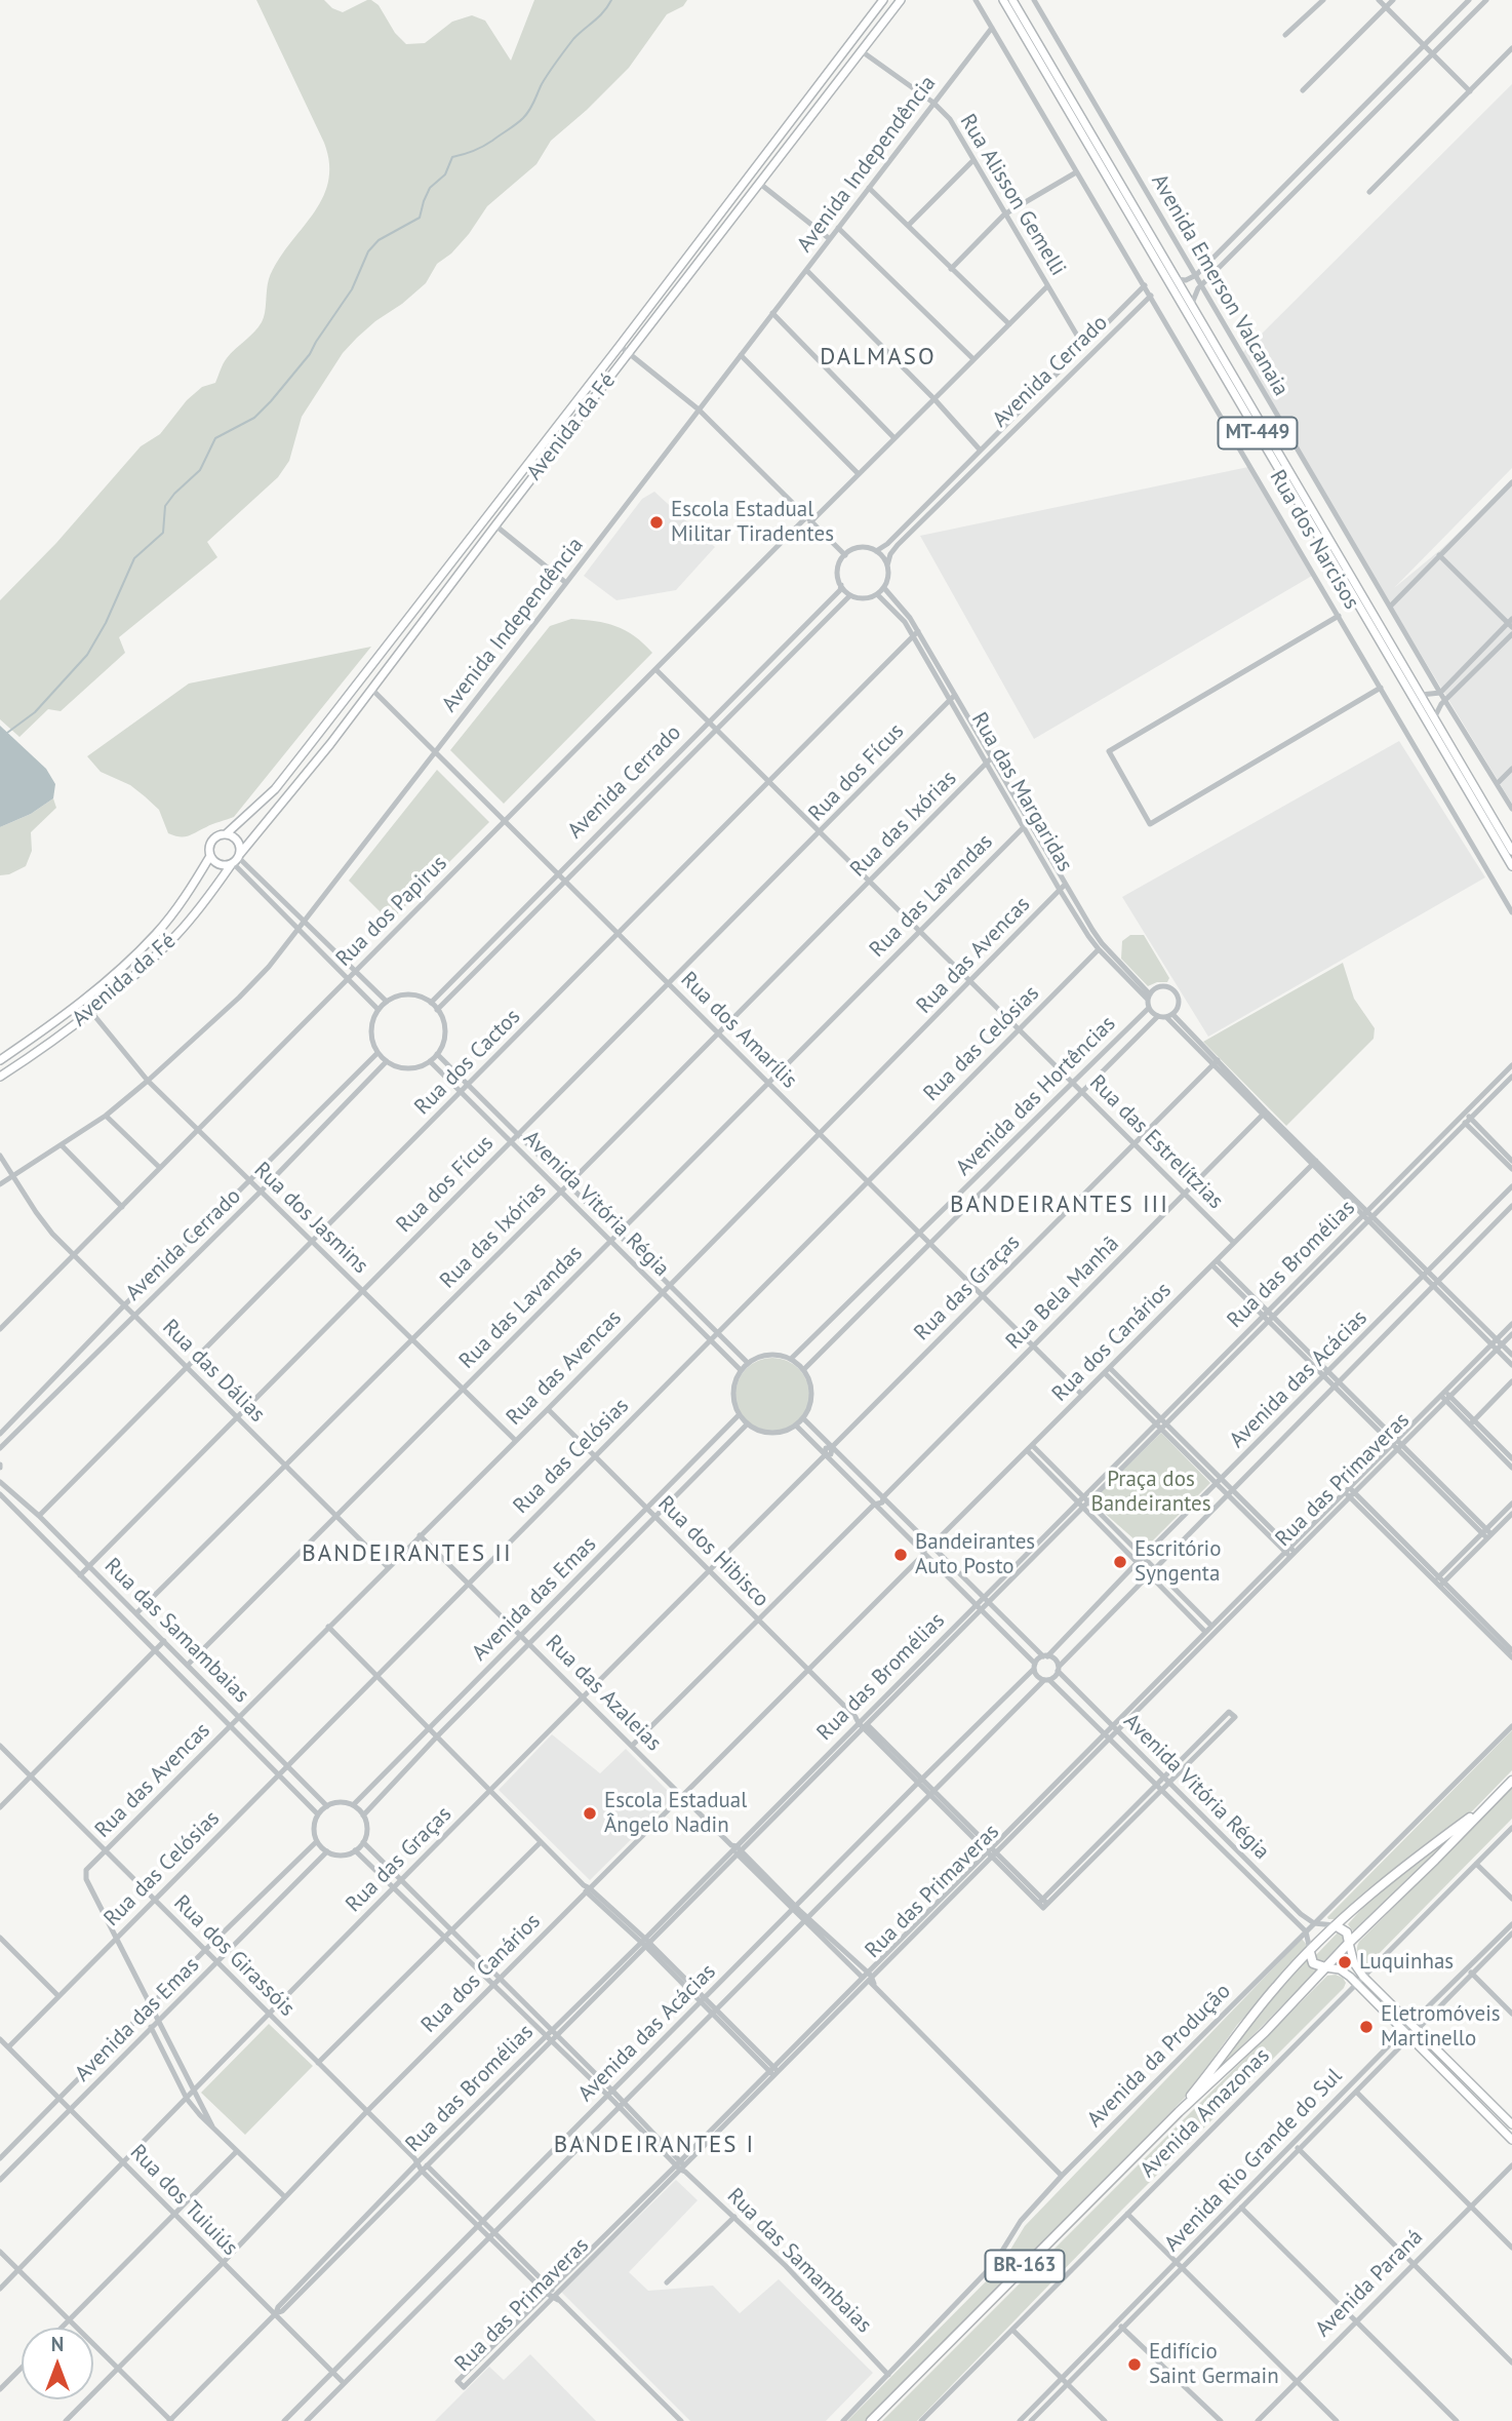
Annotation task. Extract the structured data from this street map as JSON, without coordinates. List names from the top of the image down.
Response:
{
  "streets": {
    "highway": ["BR-163"],
    "main road": ["Avenida da Fé", "MT-449"],
    "street": [
      "Avenida Independência",
      "Rua Alisson Gemelli",
      "Avenida Emerson Valcanaia",
      "Avenida Cerrado",
      "Rua dos Narcisos",
      "Rua dos Fícus",
      "Rua das Margaridas",
      "Rua das Ixórias",
      "Rua das Lavandas",
      "Rua dos Papirus",
      "Rua das Avencas",
      "Rua dos Amarílis",
      "Rua das Celósias",
      "Rua dos Cactos",
      "Avenida das Hortências",
      "Rua das Estrelítzias",
      "Avenida Vitória Régia",
      "Rua dos Jasmins",
      "Rua das Bromélias",
      "Rua das Graças",
      "Rua Bela Manhã",
      "Rua dos Canários",
      "Rua das Dálias",
      "Avenida das Acácias",
      "Rua das Primaveras",
      "Rua dos Hibisco",
      "Avenida das Emas",
      "Rua das Samambaias",
      "Rua das Azaleias",
      "Rua dos Girassóis",
      "Avenida da Produção",
      "Avenida Amazonas",
      "Avenida Rio Grande do Sul",
      "Rua dos Tuiuiús",
      "Avenida Paraná"
    ]
  },
  "crossings": [
    ["Avenida Independência", "Rua Alisson Gemelli"],
    ["Avenida Independência", "Rua dos Narcisos"],
    ["Avenida Independência", "Rua dos Amarílis"],
    ["Avenida Independência", "Rua dos Jasmins"],
    ["Avenida Independência", "Rua das Dálias"],
    ["Rua Alisson Gemelli", "Avenida Cerrado"],
    ["Rua Alisson Gemelli", "Avenida da Fé"],
    ["Rua Alisson Gemelli", "Rua dos Papirus"],
    ["Avenida Cerrado", "Rua dos Narcisos"],
    ["Avenida Cerrado", "Rua das Margaridas"],
    ["Avenida Cerrado", "Rua dos Amarílis"],
    ["Avenida Cerrado", "Rua das Estrelítzias"],
    ["Avenida Cerrado", "Avenida Vitória Régia"],
    ["Avenida Cerrado", "Rua dos Jasmins"],
    ["Avenida Cerrado", "Rua das Dálias"],
    ["Avenida da Fé", "Rua dos Amarílis"],
    ["Avenida da Fé", "Rua dos Jasmins"],
    ["Rua dos Fícus", "Rua das Margaridas"],
    ["Rua dos Fícus", "Rua dos Amarílis"],
    ["Rua dos Fícus", "Rua das Estrelítzias"],
    ["Rua dos Fícus", "Avenida Vitória Régia"],
    ["Rua dos Fícus", "Rua dos Jasmins"],
    ["Rua dos Fícus", "Rua das Dálias"],
    ["Rua dos Fícus", "Rua das Samambaias"],
    ["Rua das Margaridas", "Rua das Ixórias"],
    ["Rua das Margaridas", "Rua das Lavandas"],
    ["Rua das Margaridas", "Rua das Avencas"],
    ["Rua das Margaridas", "Rua das Celósias"],
    ["Rua das Margaridas", "Rua dos Cactos"],
    ["Rua das Margaridas", "Avenida das Hortências"],
    ["Rua das Ixórias", "Rua dos Amarílis"],
    ["Rua das Ixórias", "Rua das Estrelítzias"],
    ["Rua das Ixórias", "Avenida Vitória Régia"],
    ["Rua das Ixórias", "Rua dos Jasmins"],
    ["Rua das Ixórias", "Rua das Dálias"],
    ["Rua das Ixórias", "Rua das Samambaias"],
    ["Rua das Lavandas", "Rua dos Amarílis"],
    ["Rua das Lavandas", "Rua das Estrelítzias"],
    ["Rua das Lavandas", "Avenida Vitória Régia"],
    ["Rua das Lavandas", "Rua dos Jasmins"],
    ["Rua das Lavandas", "Rua das Dálias"],
    ["Rua das Lavandas", "Rua das Samambaias"],
    ["Rua dos Papirus", "Rua dos Amarílis"],
    ["Rua dos Papirus", "Rua das Estrelítzias"],
    ["Rua dos Papirus", "Rua dos Jasmins"],
    ["Rua dos Papirus", "Rua das Dálias"],
    ["Rua das Avencas", "Rua dos Amarílis"],
    ["Rua das Avencas", "Rua das Celósias"],
    ["Rua das Avencas", "Rua das Estrelítzias"],
    ["Rua das Avencas", "Avenida Vitória Régia"],
    ["Rua das Avencas", "Rua dos Jasmins"],
    ["Rua das Avencas", "Rua das Dálias"],
    ["Rua das Avencas", "Rua dos Hibisco"],
    ["Rua das Avencas", "Rua das Samambaias"],
    ["Rua das Avencas", "Rua das Azaleias"],
    ["Rua das Avencas", "Rua dos Girassóis"],
    ["Rua dos Amarílis", "Rua das Celósias"],
    ["Rua dos Amarílis", "Rua dos Cactos"],
    ["Rua dos Amarílis", "Avenida das Hortências"],
    ["Rua dos Amarílis", "Rua das Graças"],
    ["Rua dos Amarílis", "Rua Bela Manhã"],
    ["Rua dos Amarílis", "Rua dos Canários"],
    ["Rua das Celósias", "Rua das Estrelítzias"],
    ["Rua das Celósias", "Avenida Vitória Régia"],
    ["Rua das Celósias", "Rua dos Hibisco"],
    ["Rua das Celósias", "Rua das Samambaias"],
    ["Rua das Celósias", "Rua das Azaleias"],
    ["Rua das Celósias", "Rua dos Girassóis"],
    ["Rua das Celósias", "Rua dos Tuiuiús"],
    ["Rua dos Cactos", "Rua das Estrelítzias"],
    ["Rua dos Cactos", "Avenida Vitória Régia"],
    ["Rua dos Cactos", "Rua dos Jasmins"],
    ["Rua dos Cactos", "Rua das Dálias"],
    ["Rua dos Cactos", "Rua das Samambaias"],
    ["Avenida das Hortências", "Rua das Estrelítzias"],
    ["Avenida das Hortências", "Avenida Vitória Régia"],
    ["Avenida das Hortências", "Avenida das Emas"],
    ["Rua das Estrelítzias", "Rua das Graças"],
    ["Rua das Estrelítzias", "Rua Bela Manhã"],
    ["Rua das Estrelítzias", "Rua dos Canários"],
    ["Avenida Vitória Régia", "Avenida das Acácias"],
    ["Avenida Vitória Régia", "Rua das Primaveras"],
    ["Avenida Vitória Régia", "Rua dos Hibisco"],
    ["Avenida Vitória Régia", "Avenida das Emas"],
    ["Avenida Vitória Régia", "Avenida da Produção"],
    ["Rua das Bromélias", "Rua dos Hibisco"],
    ["Rua das Bromélias", "Rua das Azaleias"],
    ["Rua das Bromélias", "Rua dos Girassóis"],
    ["Rua das Bromélias", "Rua dos Tuiuiús"],
    ["Rua das Graças", "Rua dos Hibisco"],
    ["Rua das Graças", "Rua das Azaleias"],
    ["Rua das Graças", "Rua dos Girassóis"],
    ["Rua das Graças", "Rua dos Tuiuiús"],
    ["Rua dos Canários", "Rua dos Hibisco"],
    ["Rua dos Canários", "Rua das Azaleias"],
    ["Rua dos Canários", "Rua dos Girassóis"],
    ["Rua dos Canários", "Rua dos Tuiuiús"],
    ["Avenida das Acácias", "Rua dos Hibisco"],
    ["Avenida das Acácias", "Rua das Samambaias"],
    ["Avenida das Acácias", "Rua das Azaleias"],
    ["Avenida das Acácias", "Rua dos Girassóis"],
    ["Avenida das Acácias", "Rua dos Tuiuiús"],
    ["Rua das Primaveras", "Rua dos Hibisco"],
    ["Rua das Primaveras", "Rua das Samambaias"],
    ["Rua das Primaveras", "Rua das Azaleias"],
    ["Rua das Primaveras", "Rua dos Girassóis"],
    ["Rua dos Hibisco", "Avenida das Emas"],
    ["Avenida das Emas", "Rua das Samambaias"],
    ["Avenida das Emas", "Rua das Azaleias"],
    ["Avenida das Emas", "Rua dos Girassóis"],
    ["Avenida das Emas", "Rua dos Tuiuiús"],
    ["Rua das Samambaias", "Avenida da Produção"],
    ["Rua das Azaleias", "Avenida da Produção"]
  ],
  "districts": [
    "DALMASO",
    "BANDEIRANTES III",
    "BANDEIRANTES II",
    "BANDEIRANTES I"
  ],
  "parks": ["Praça dos Bandeirantes"],
  "places": [
    "Escola Estadual Militar Tiradentes",
    "Bandeirantes Auto Posto",
    "Escritório Syngenta",
    "Escola Estadual Ângelo Nadin",
    "Luquinhas",
    "Eletromóveis Martinello",
    "Edifício Saint Germain"
  ],
  "north": "top"
}
